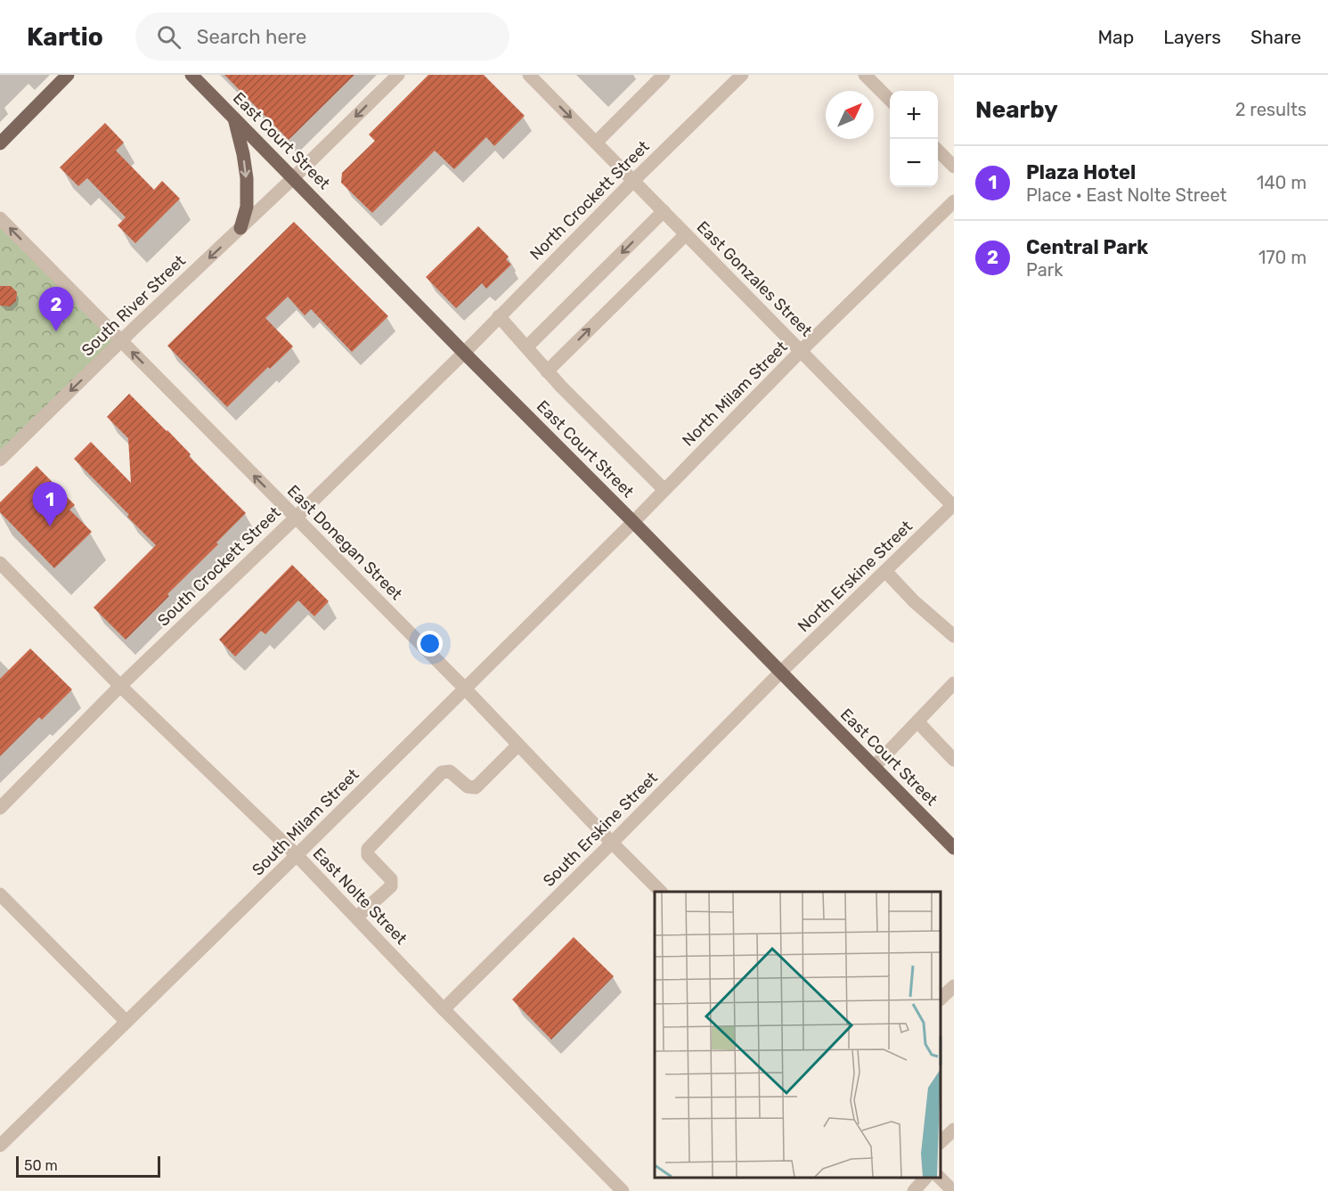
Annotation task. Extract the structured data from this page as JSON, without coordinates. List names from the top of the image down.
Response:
{
  "streets": {
    "main road": ["East Court Street"],
    "street": [
      "North Crockett Street",
      "East Gonzales Street",
      "South River Street",
      "North Milam Street",
      "East Donegan Street",
      "South Crockett Street",
      "North Erskine Street",
      "South Milam Street",
      "South Erskine Street",
      "East Nolte Street"
    ]
  },
  "crossings": [
    ["East Court Street", "North Crockett Street"],
    ["East Court Street", "South River Street"],
    ["East Court Street", "North Milam Street"],
    ["East Court Street", "South Crockett Street"],
    ["East Court Street", "North Erskine Street"],
    ["East Court Street", "South Milam Street"],
    ["East Court Street", "South Erskine Street"],
    ["North Crockett Street", "East Gonzales Street"],
    ["North Crockett Street", "South Crockett Street"],
    ["East Gonzales Street", "North Milam Street"],
    ["East Gonzales Street", "North Erskine Street"],
    ["South River Street", "East Donegan Street"],
    ["North Milam Street", "South Milam Street"],
    ["East Donegan Street", "South Crockett Street"],
    ["East Donegan Street", "South Milam Street"],
    ["East Donegan Street", "South Erskine Street"],
    ["South Crockett Street", "East Nolte Street"],
    ["North Erskine Street", "South Erskine Street"],
    ["South Milam Street", "East Nolte Street"],
    ["South Erskine Street", "East Nolte Street"]
  ],
  "one_way": ["South River Street", "East Donegan Street"],
  "scale_bar": "50 m",
  "north": "top right",
  "page": {
    "header": "Kartio",
    "search": "Search here",
    "nav": ["Map", "Layers", "Share"],
    "heading": ["Nearby", "2 results"],
    "map_buttons": ["+", "−"],
    "list": [
      {
        "mark": "1",
        "name": "Plaza Hotel",
        "note": "Place · East Nolte Street",
        "value": "140 m"
      },
      {
        "mark": "2",
        "name": "Central Park",
        "note": "Park",
        "value": "170 m"
      }
    ],
    "pins": ["2", "1"],
    "scale": "50 m"
  }
}
